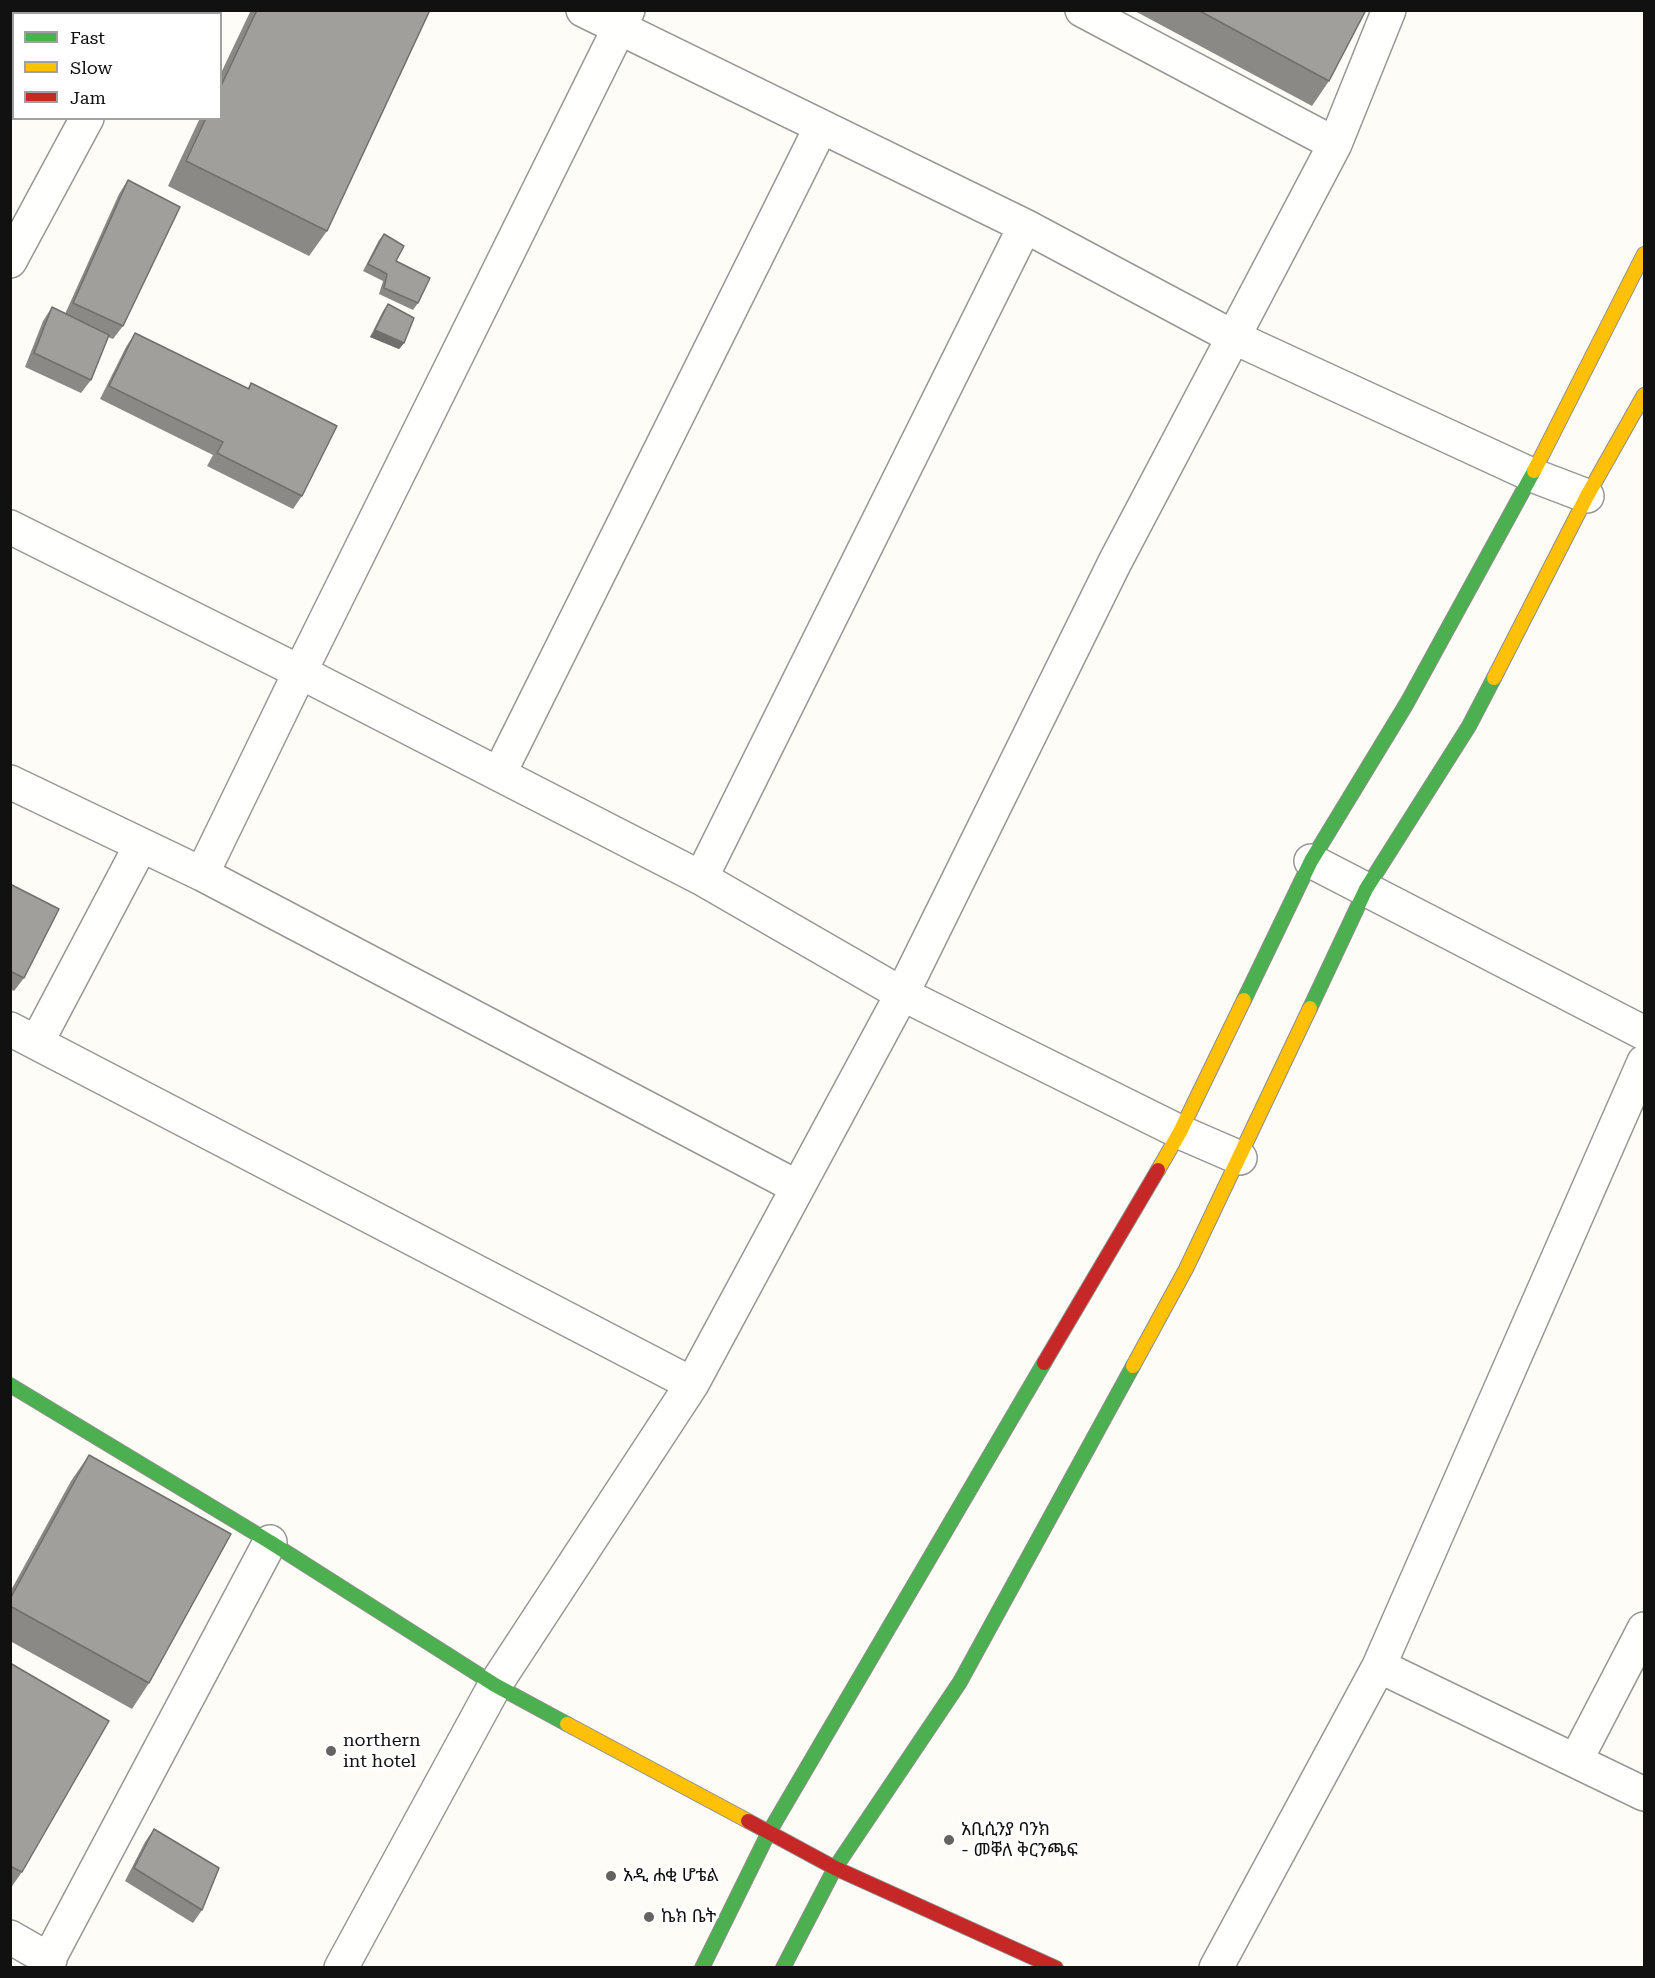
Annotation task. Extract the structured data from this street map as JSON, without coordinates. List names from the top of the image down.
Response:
{
  "places": [
    "northern int hotel",
    "አቢሲንያ ባንክ - መቐለ ቅርንጫፍ",
    "አዲ ሐቂ ሆቴል",
    "ኬክ ቤት"
  ],
  "legend": ["Fast", "Slow", "Jam"]
}
